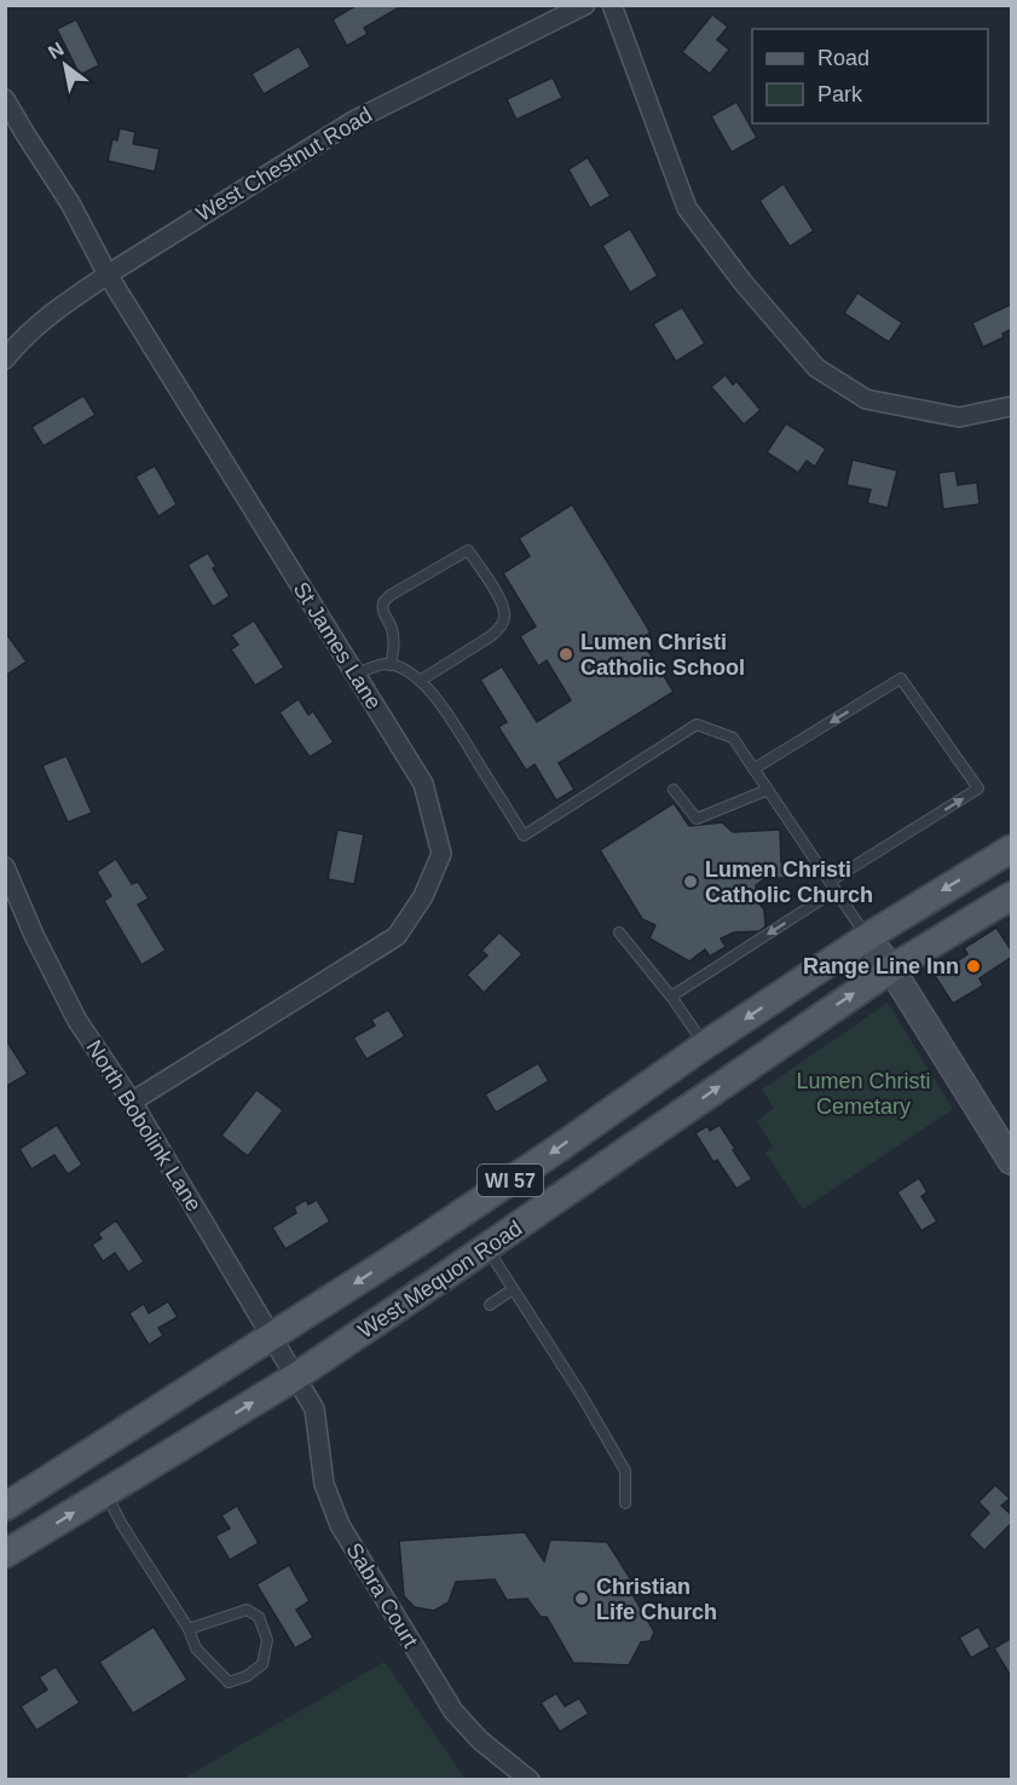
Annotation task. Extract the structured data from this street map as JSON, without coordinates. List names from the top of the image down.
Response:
{
  "streets": {
    "main road": ["WI 57", "West Mequon Road"],
    "street": [
      "West Chestnut Road",
      "St James Lane",
      "North Bobolink Lane",
      "Sabra Court"
    ]
  },
  "crossings": [
    ["West Chestnut Road", "St James Lane"],
    ["St James Lane", "North Bobolink Lane"],
    ["North Bobolink Lane", "West Mequon Road"],
    ["North Bobolink Lane", "Sabra Court"],
    ["West Mequon Road", "Sabra Court"]
  ],
  "parks": ["Lumen Christi Cemetary"],
  "places": [
    "Lumen Christi Catholic School",
    "Lumen Christi Catholic Church",
    "Range Line Inn",
    "Christian Life Church"
  ],
  "legend": ["Road", "Park"],
  "north": "top left"
}
